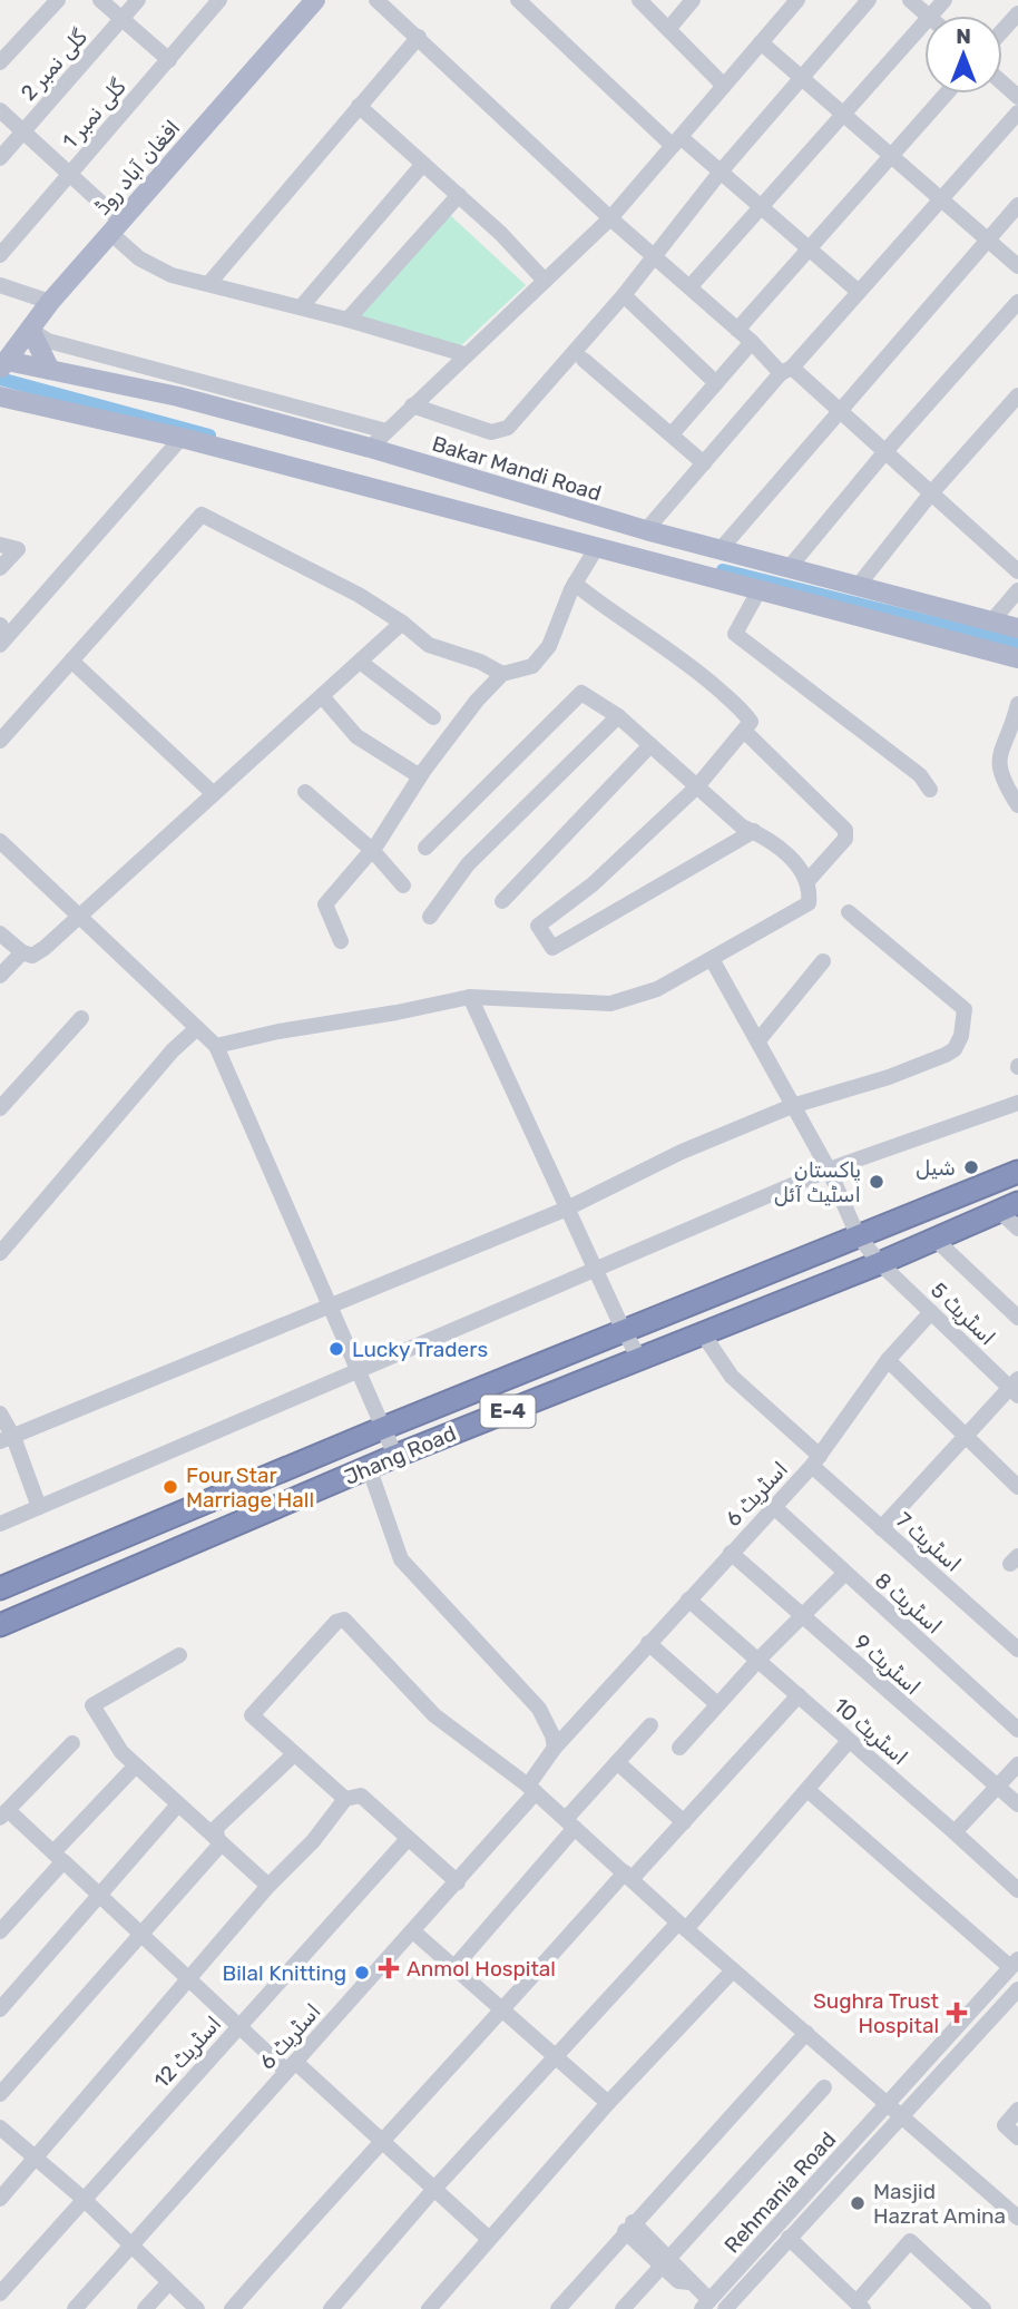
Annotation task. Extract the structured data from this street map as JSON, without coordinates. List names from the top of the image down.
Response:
{
  "streets": {
    "highway": ["E-4", "Jhang Road"],
    "main road": ["افغان آباد روڈ", "Bakar Mandi Road"],
    "street": [
      "گلی نمبر 2",
      "گلی نمبر 1",
      "اسٹریٹ 5",
      "اسٹریٹ 6",
      "اسٹریٹ 7",
      "اسٹریٹ 8",
      "اسٹریٹ 9",
      "اسٹریٹ 10",
      "اسٹریٹ 12",
      "Rehmania Road"
    ]
  },
  "crossings": [
    ["افغان آباد روڈ", "Bakar Mandi Road"],
    ["اسٹریٹ 5", "Jhang Road"],
    ["اسٹریٹ 5", "اسٹریٹ 6"],
    ["Jhang Road", "اسٹریٹ 7"],
    ["اسٹریٹ 6", "اسٹریٹ 7"],
    ["اسٹریٹ 6", "اسٹریٹ 8"],
    ["اسٹریٹ 6", "اسٹریٹ 9"],
    ["اسٹریٹ 6", "اسٹریٹ 10"]
  ],
  "places": {
    "other": [
      "شیل",
      "پاکستان اسٹیٹ آئل",
      "Lucky Traders",
      "Four Star Marriage Hall",
      "Bilal Knitting",
      "Masjid Hazrat Amina"
    ],
    "health": ["Anmol Hospital", "Sughra Trust Hospital"]
  },
  "north": "top"
}
